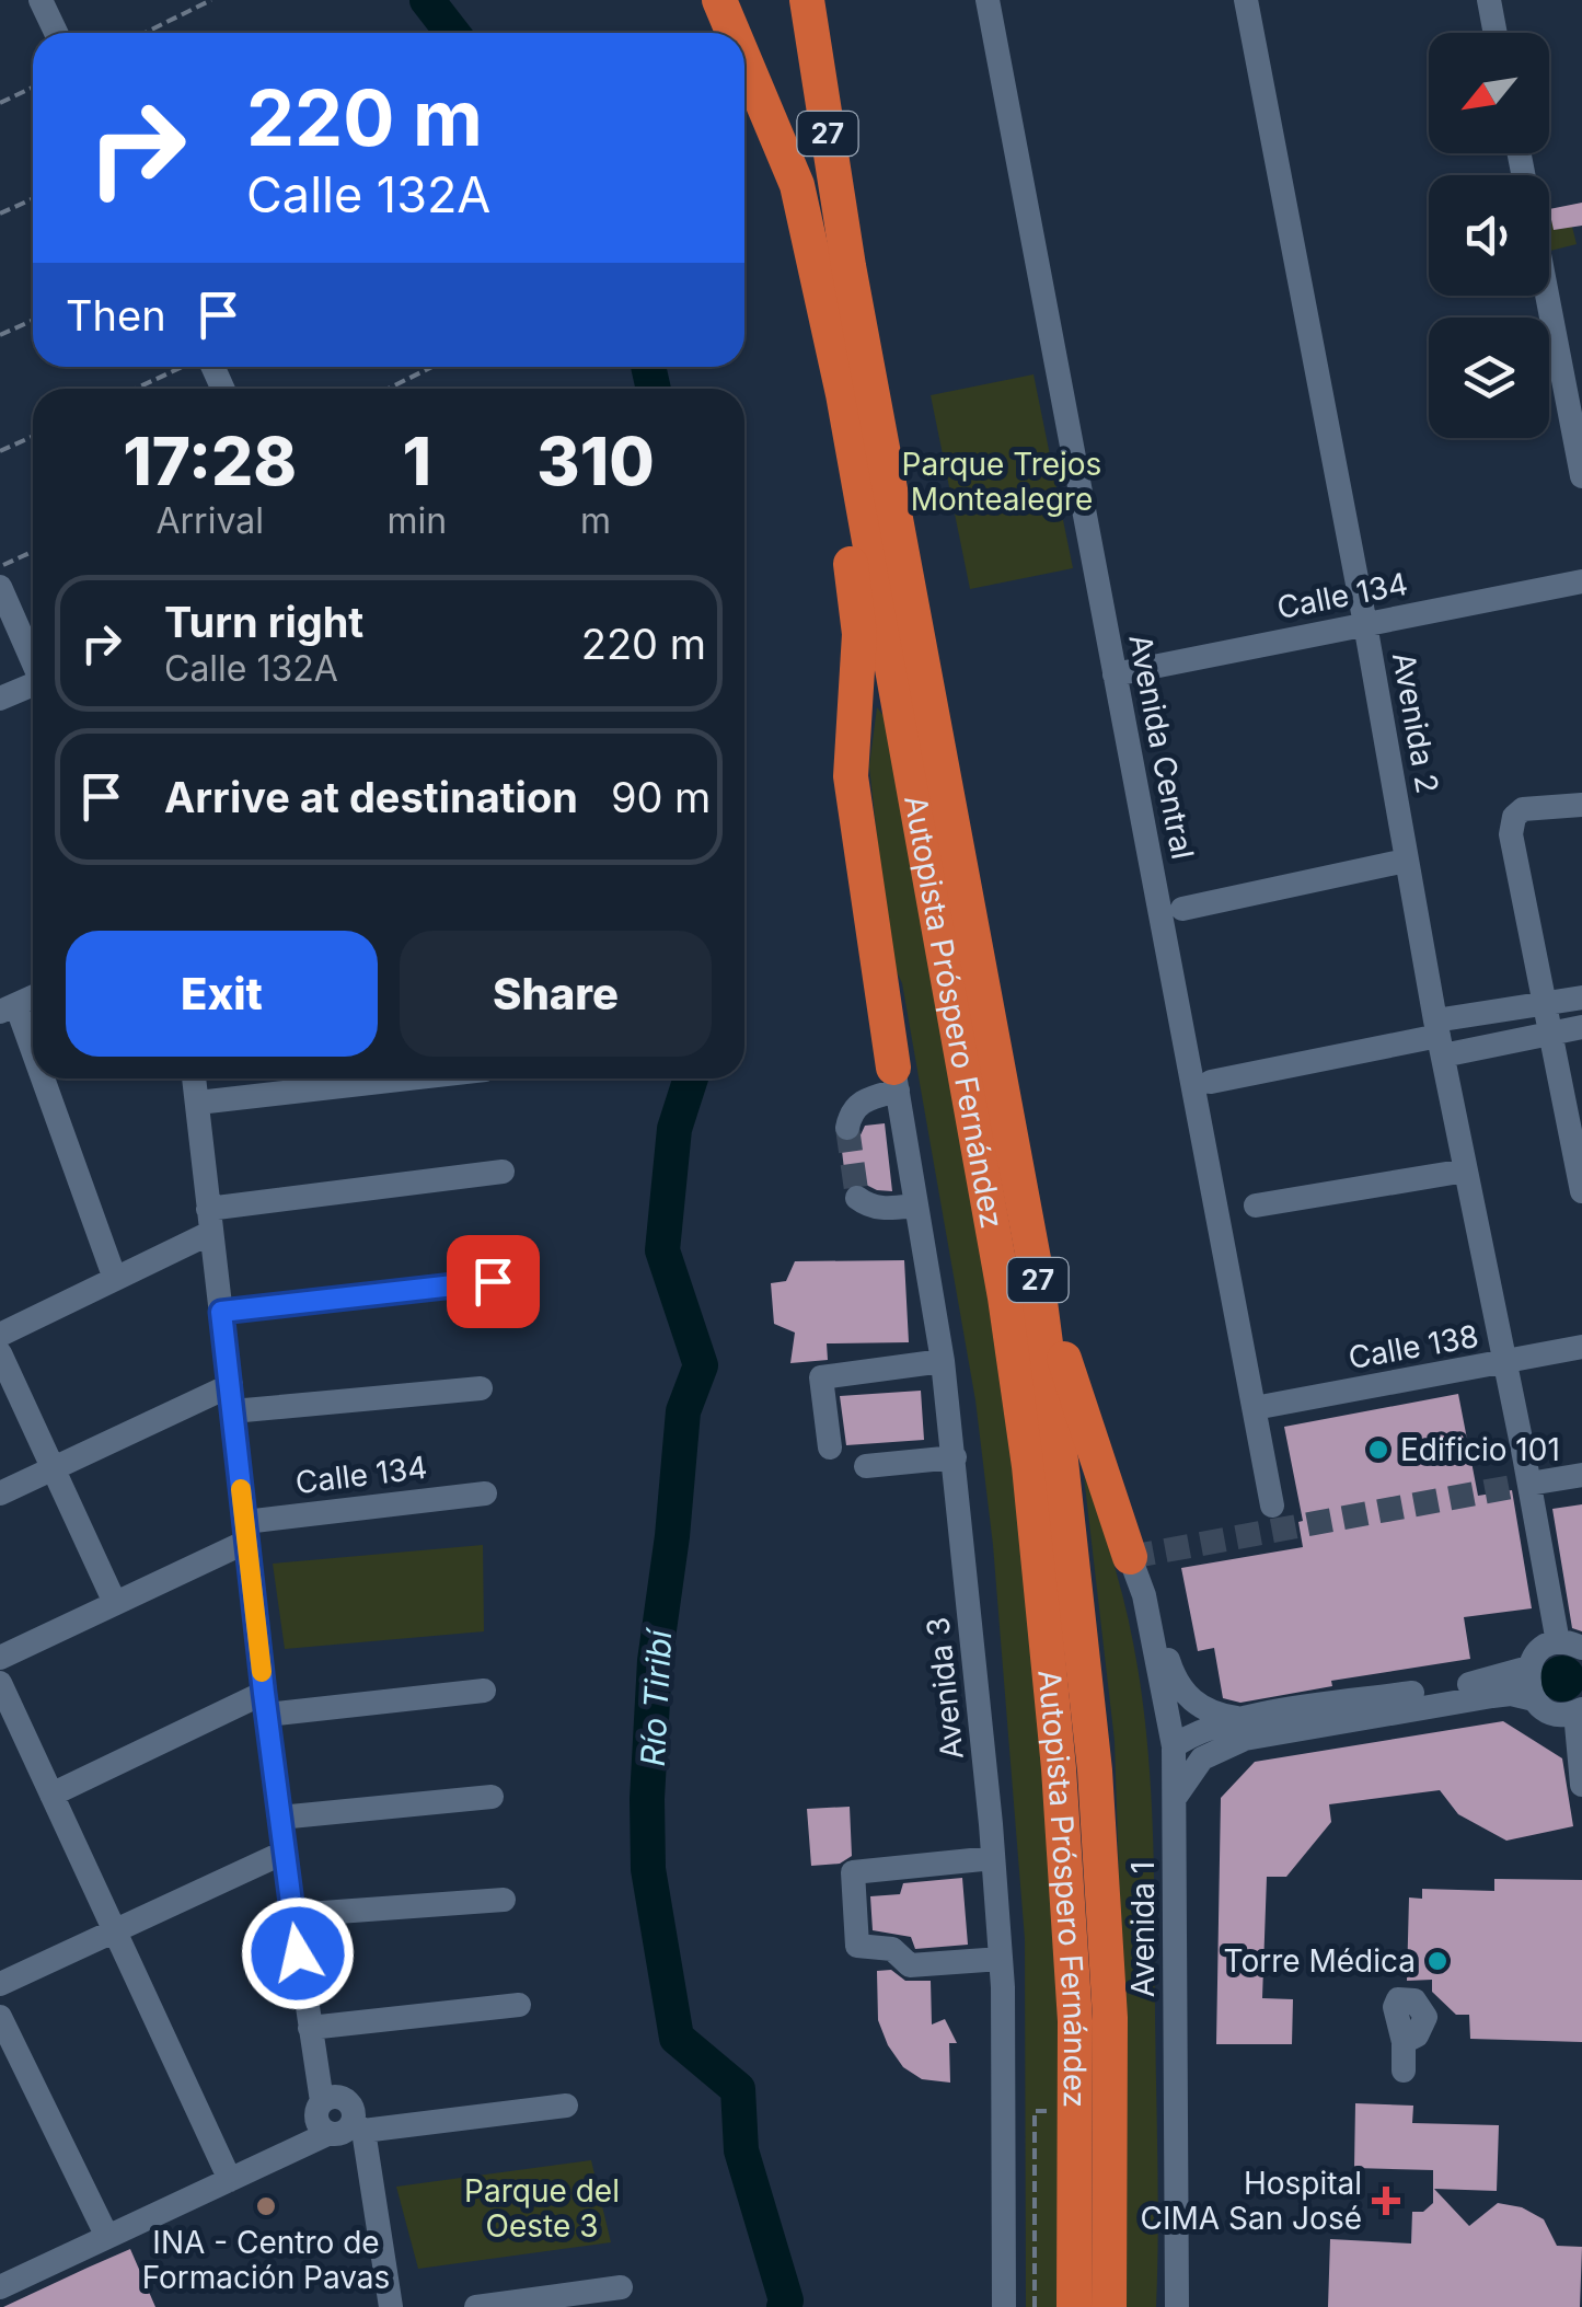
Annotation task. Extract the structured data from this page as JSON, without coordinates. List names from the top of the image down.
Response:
{
  "streets": {
    "highway": ["27", "Autopista Próspero Fernández"],
    "street": [
      "Calle 134",
      "Avenida 2",
      "Avenida Central",
      "Calle 138",
      "Avenida 3",
      "Avenida 1"
    ]
  },
  "crossings": [
    ["Calle 134", "Avenida 2"],
    ["Calle 134", "Avenida Central"],
    ["Avenida 2", "Calle 138"],
    ["Avenida Central", "Calle 138"]
  ],
  "water": ["Río Tiribí"],
  "parks": ["Parque Trejos Montealegre", "Parque del Oeste 3"],
  "places": {
    "other": ["Edificio 101", "Torre Médica", "INA - Centro de Formación Pavas"],
    "health": ["Hospital CIMA San José"]
  },
  "north": "bottom left",
  "page": {
    "turn": ["220 m", "Calle 132A"],
    "then": "Then",
    "eta": [
      "17:28",
      "Arrival",
      "1",
      "min",
      "310",
      "m"
    ],
    "list": [
      {
        "name": "Turn right",
        "note": "Calle 132A",
        "value": "220 m"
      },
      {
        "name": "Arrive at destination",
        "value": "90 m"
      }
    ],
    "buttons": ["Exit", "Share"]
  }
}
